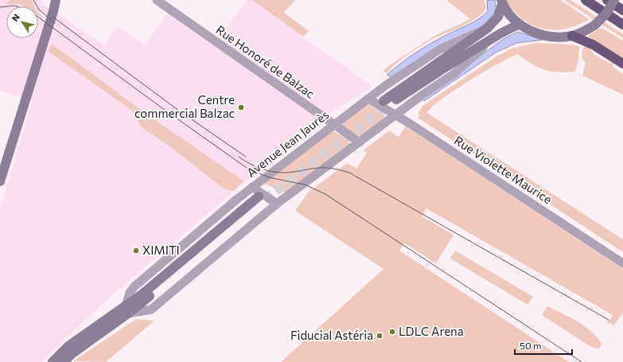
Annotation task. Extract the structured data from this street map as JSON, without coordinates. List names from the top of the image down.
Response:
{
  "streets": {
    "main road": ["Avenue Jean Jaurès"],
    "street": ["Rue Honoré de Balzac", "Rue Violette Maurice"]
  },
  "crossings": [
    ["Rue Honoré de Balzac", "Avenue Jean Jaurès"],
    ["Avenue Jean Jaurès", "Rue Violette Maurice"]
  ],
  "places": [
    "Centre commercial Balzac",
    "XIMITI",
    "LDLC Arena",
    "Fiducial Astéria"
  ],
  "scale_bar": "50 m",
  "north": "top left"
}
